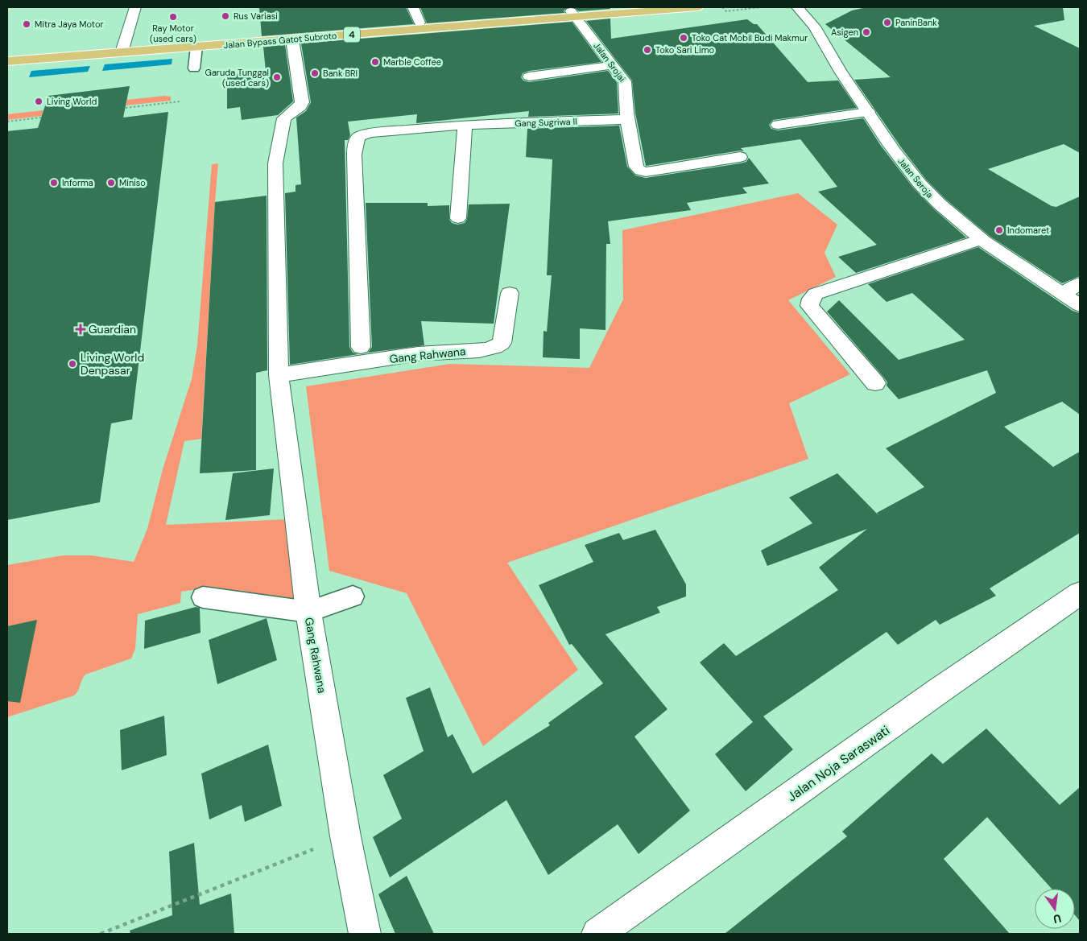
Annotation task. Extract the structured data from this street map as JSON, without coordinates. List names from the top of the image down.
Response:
{
  "streets": {
    "highway": ["4", "Jalan Bypass Gatot Subroto"],
    "street": [
      "Jalan Srojai",
      "Gang Sugriwa II",
      "Jalan Seroja",
      "Gang Rahwana",
      "Jalan Noja Saraswati"
    ]
  },
  "crossings": [
    ["Jalan Bypass Gatot Subroto", "Jalan Srojai"],
    ["Jalan Bypass Gatot Subroto", "Gang Rahwana"],
    ["Jalan Srojai", "Gang Sugriwa II"]
  ],
  "places": {
    "other": [
      "Rus Variasi",
      "Ray Motor (used cars)",
      "PaninBank",
      "Mitra Jaya Motor",
      "Asigen",
      "Toko Cat Mobil Budi Makmur",
      "Toko Sari Limo",
      "Marble Coffee",
      "Bank BRI",
      "Garuda Tunggal (used cars)",
      "Living World",
      "Informa",
      "Miniso",
      "Indomaret",
      "Living World Denpasar"
    ],
    "health": ["Guardian"]
  },
  "north": "bottom"
}
